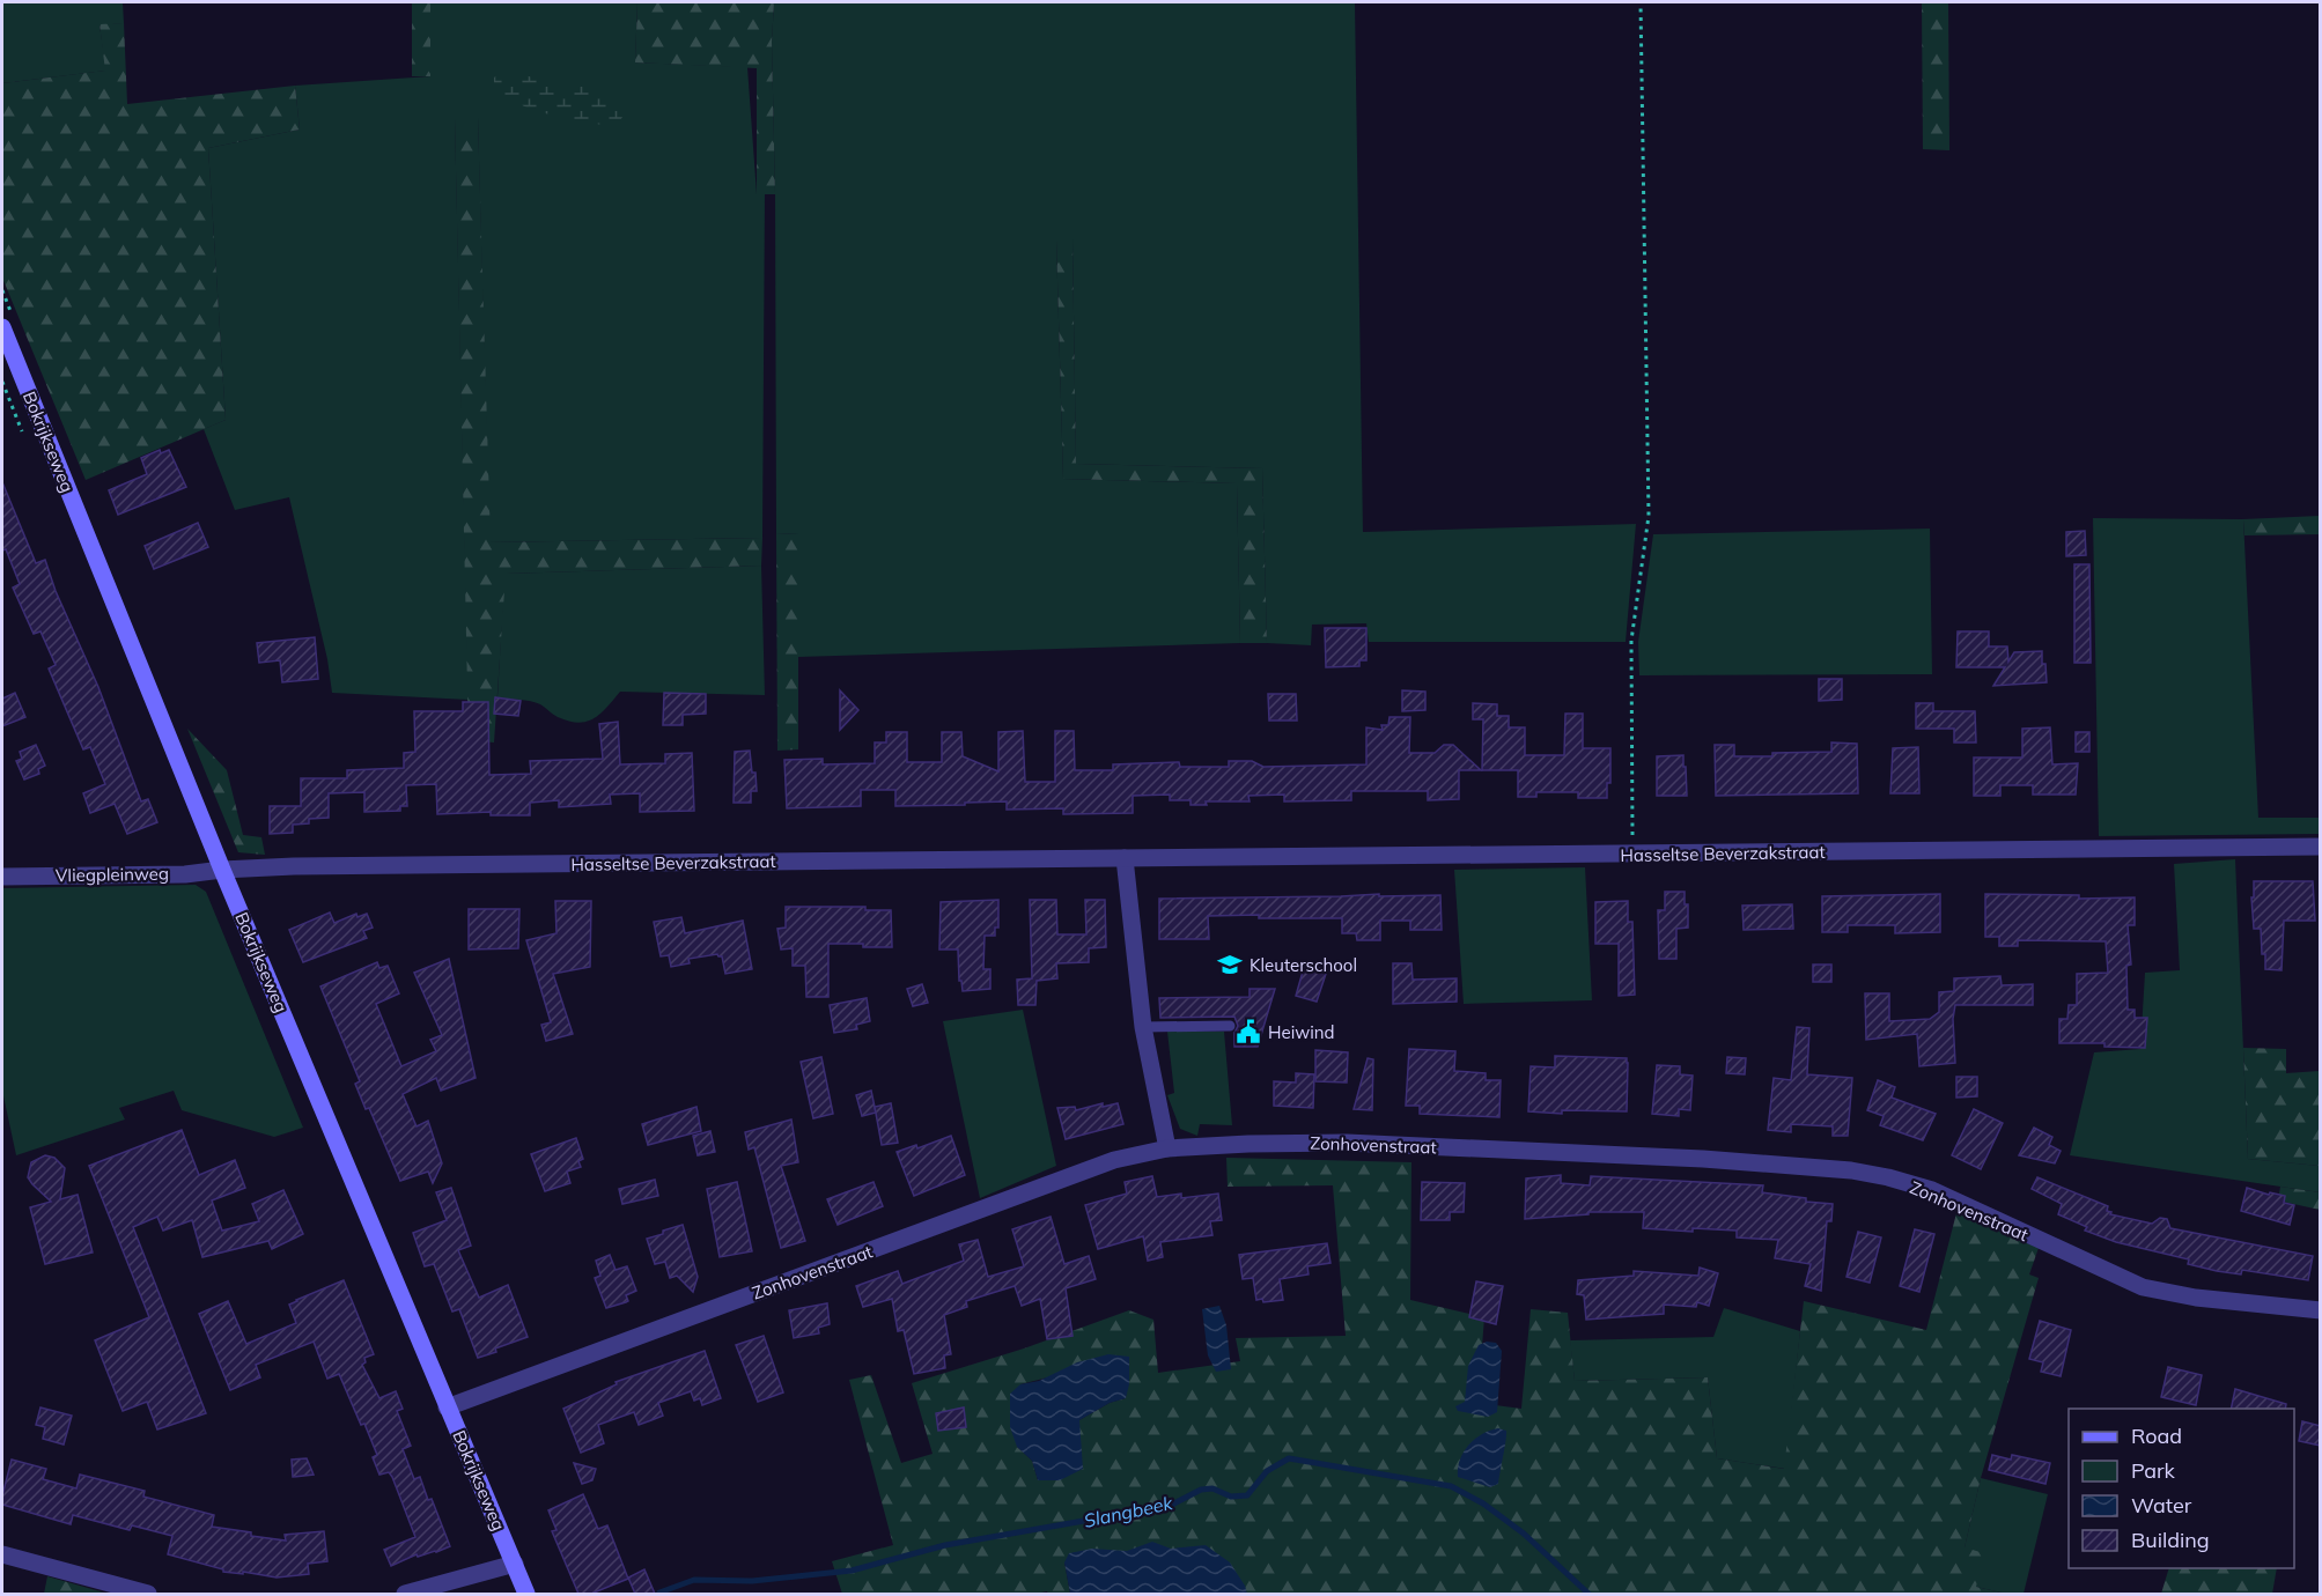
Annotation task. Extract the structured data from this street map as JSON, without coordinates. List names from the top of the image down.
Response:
{
  "streets": {
    "street": [
      "Bokrijkseweg",
      "Hasseltse Beverzakstraat",
      "Vliegpleinweg",
      "Zonhovenstraat"
    ]
  },
  "crossings": [
    ["Bokrijkseweg", "Hasseltse Beverzakstraat"],
    ["Bokrijkseweg", "Vliegpleinweg"],
    ["Bokrijkseweg", "Zonhovenstraat"],
    ["Hasseltse Beverzakstraat", "Vliegpleinweg"]
  ],
  "water": ["Slangbeek"],
  "places": {
    "school or university": ["Kleuterschool"],
    "public building": ["Heiwind"]
  },
  "legend": [
    "Road",
    "Park",
    "Water",
    "Building"
  ]
}
